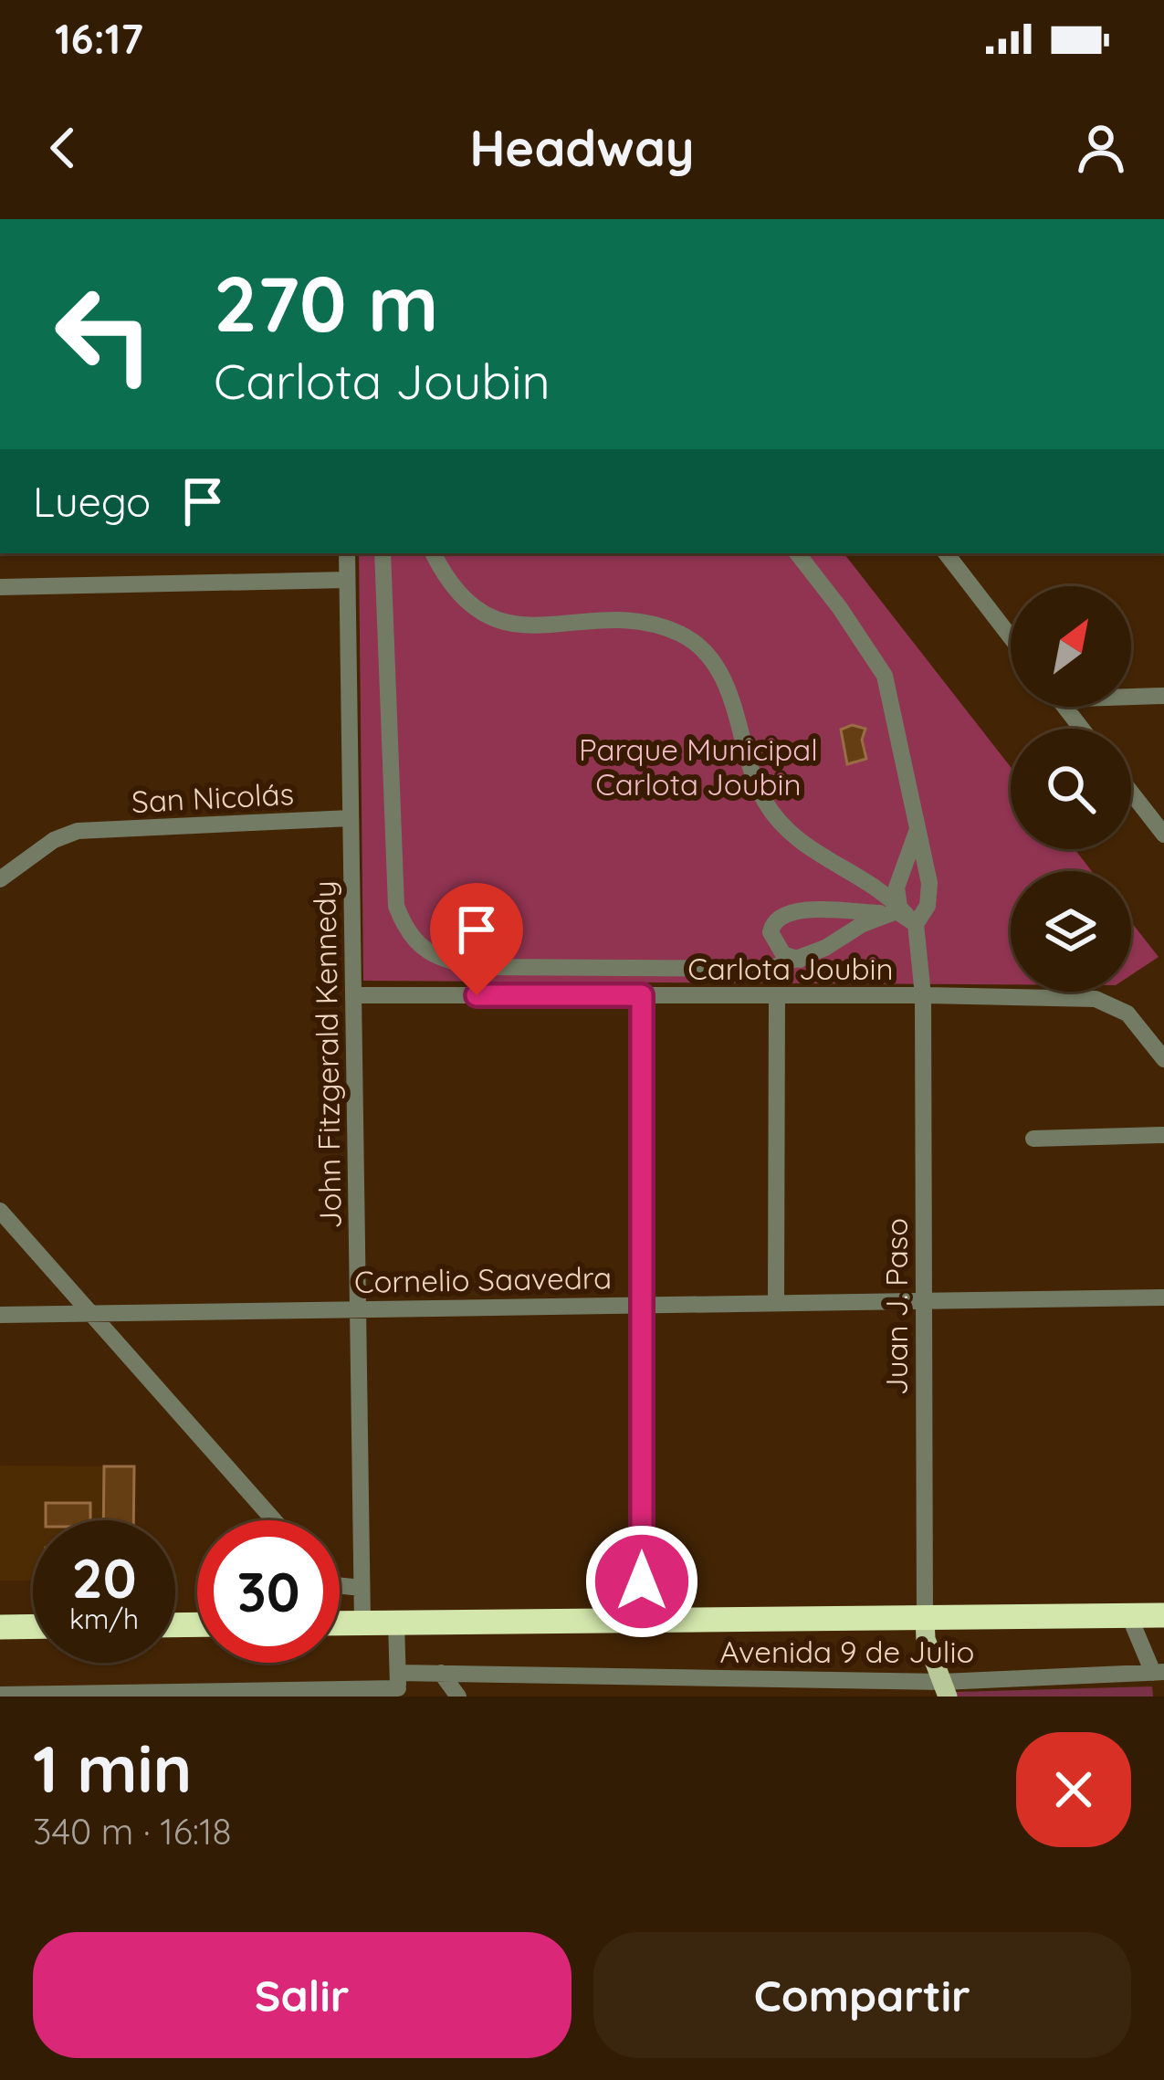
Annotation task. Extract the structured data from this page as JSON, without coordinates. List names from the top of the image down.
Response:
{
  "streets": {
    "street": [
      "San Nicolás",
      "Carlota Joubin",
      "John Fitzgerald Kennedy",
      "Cornelio Saavedra",
      "Juan J. Paso",
      "Avenida 9 de Julio"
    ]
  },
  "crossings": [
    ["San Nicolás", "John Fitzgerald Kennedy"],
    ["Carlota Joubin", "John Fitzgerald Kennedy"],
    ["Carlota Joubin", "Juan J. Paso"],
    ["John Fitzgerald Kennedy", "Cornelio Saavedra"],
    ["Cornelio Saavedra", "Juan J. Paso"]
  ],
  "parks": ["Parque Municipal Carlota Joubin"],
  "north": "top right",
  "page": {
    "status": "16:17",
    "header": "Headway",
    "turn": ["270 m", "Carlota Joubin"],
    "then": "Luego",
    "speed": "20 km/h",
    "limit": "30",
    "heading": ["1 min", "340 m · 16:18"],
    "buttons": ["Salir", "Compartir"]
  }
}
